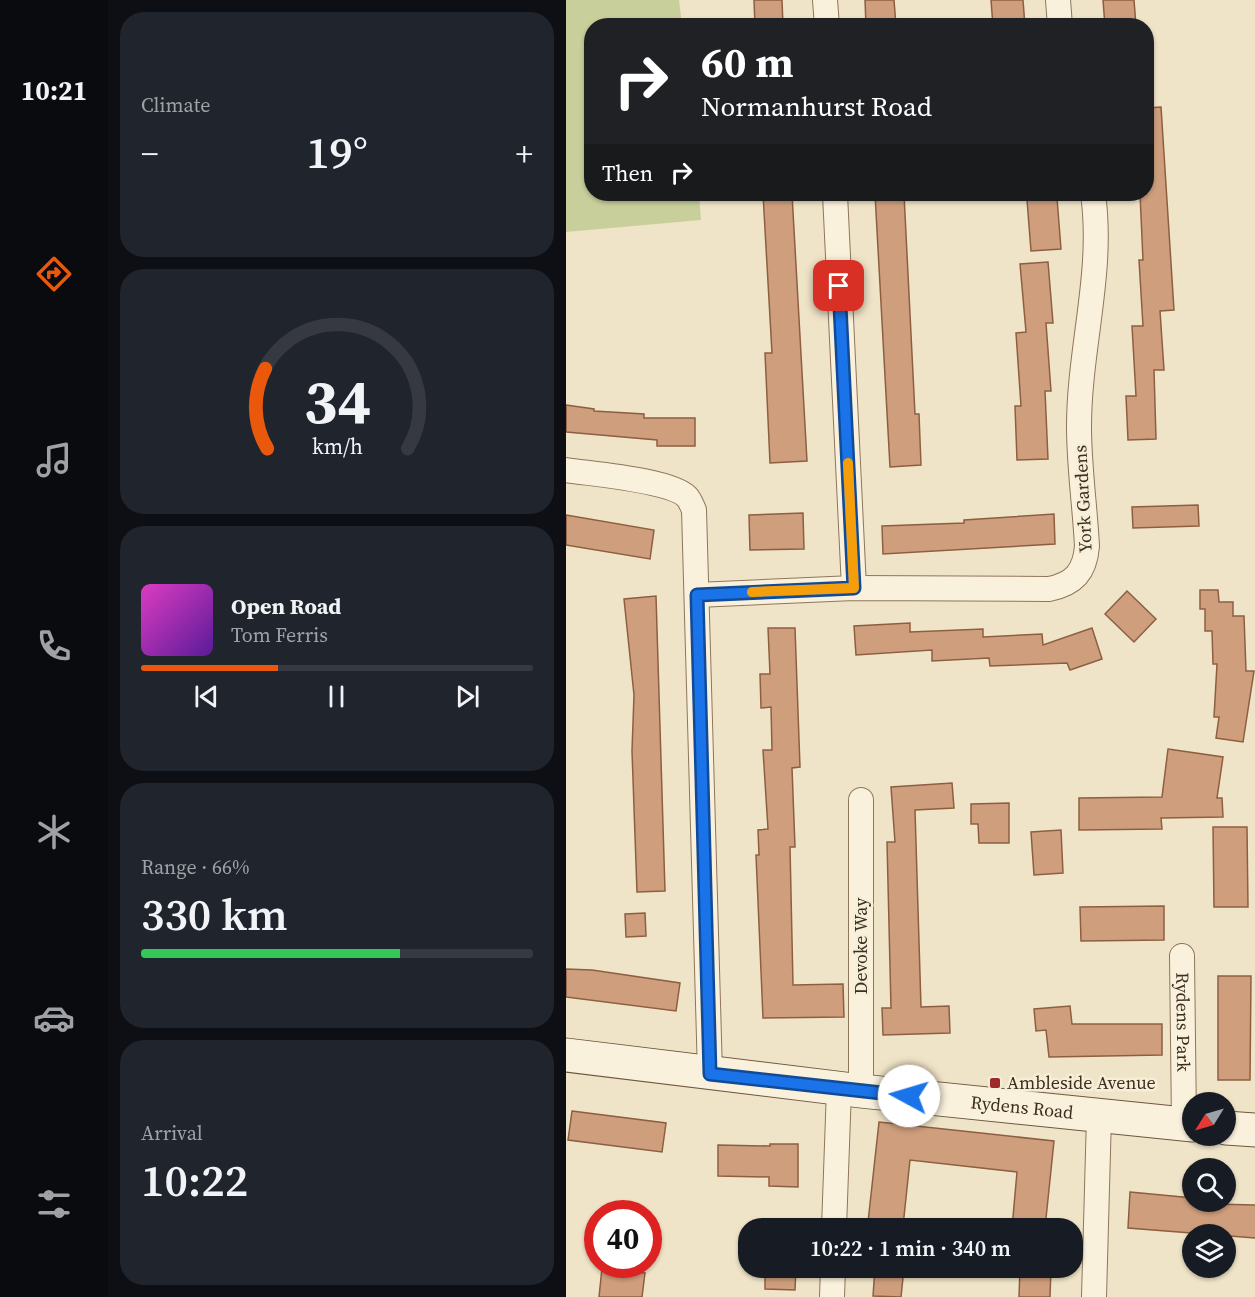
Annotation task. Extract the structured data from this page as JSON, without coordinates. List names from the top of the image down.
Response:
{
  "streets": {
    "street": [
      "York Gardens",
      "Devoke Way",
      "Rydens Park",
      "Rydens Road"
    ]
  },
  "crossings": [
    ["Devoke Way", "Rydens Road"]
  ],
  "places": {
    "transit": ["Ambleside Avenue"]
  },
  "north": "bottom left",
  "page": {
    "tabs": "10:21",
    "tile": [
      "Climate",
      ["Range · 66%", "330 km"],
      ["Arrival", "10:22"]
    ],
    "turn": ["60 m", "Normanhurst Road"],
    "heat": ["−", "19°", "+"],
    "then": "Then",
    "song": ["Open Road", "Tom Ferris"],
    "limit": "40",
    "trip": "10:22 · 1 min · 340 m",
    "gauge": ["34", "km/h"]
  }
}
